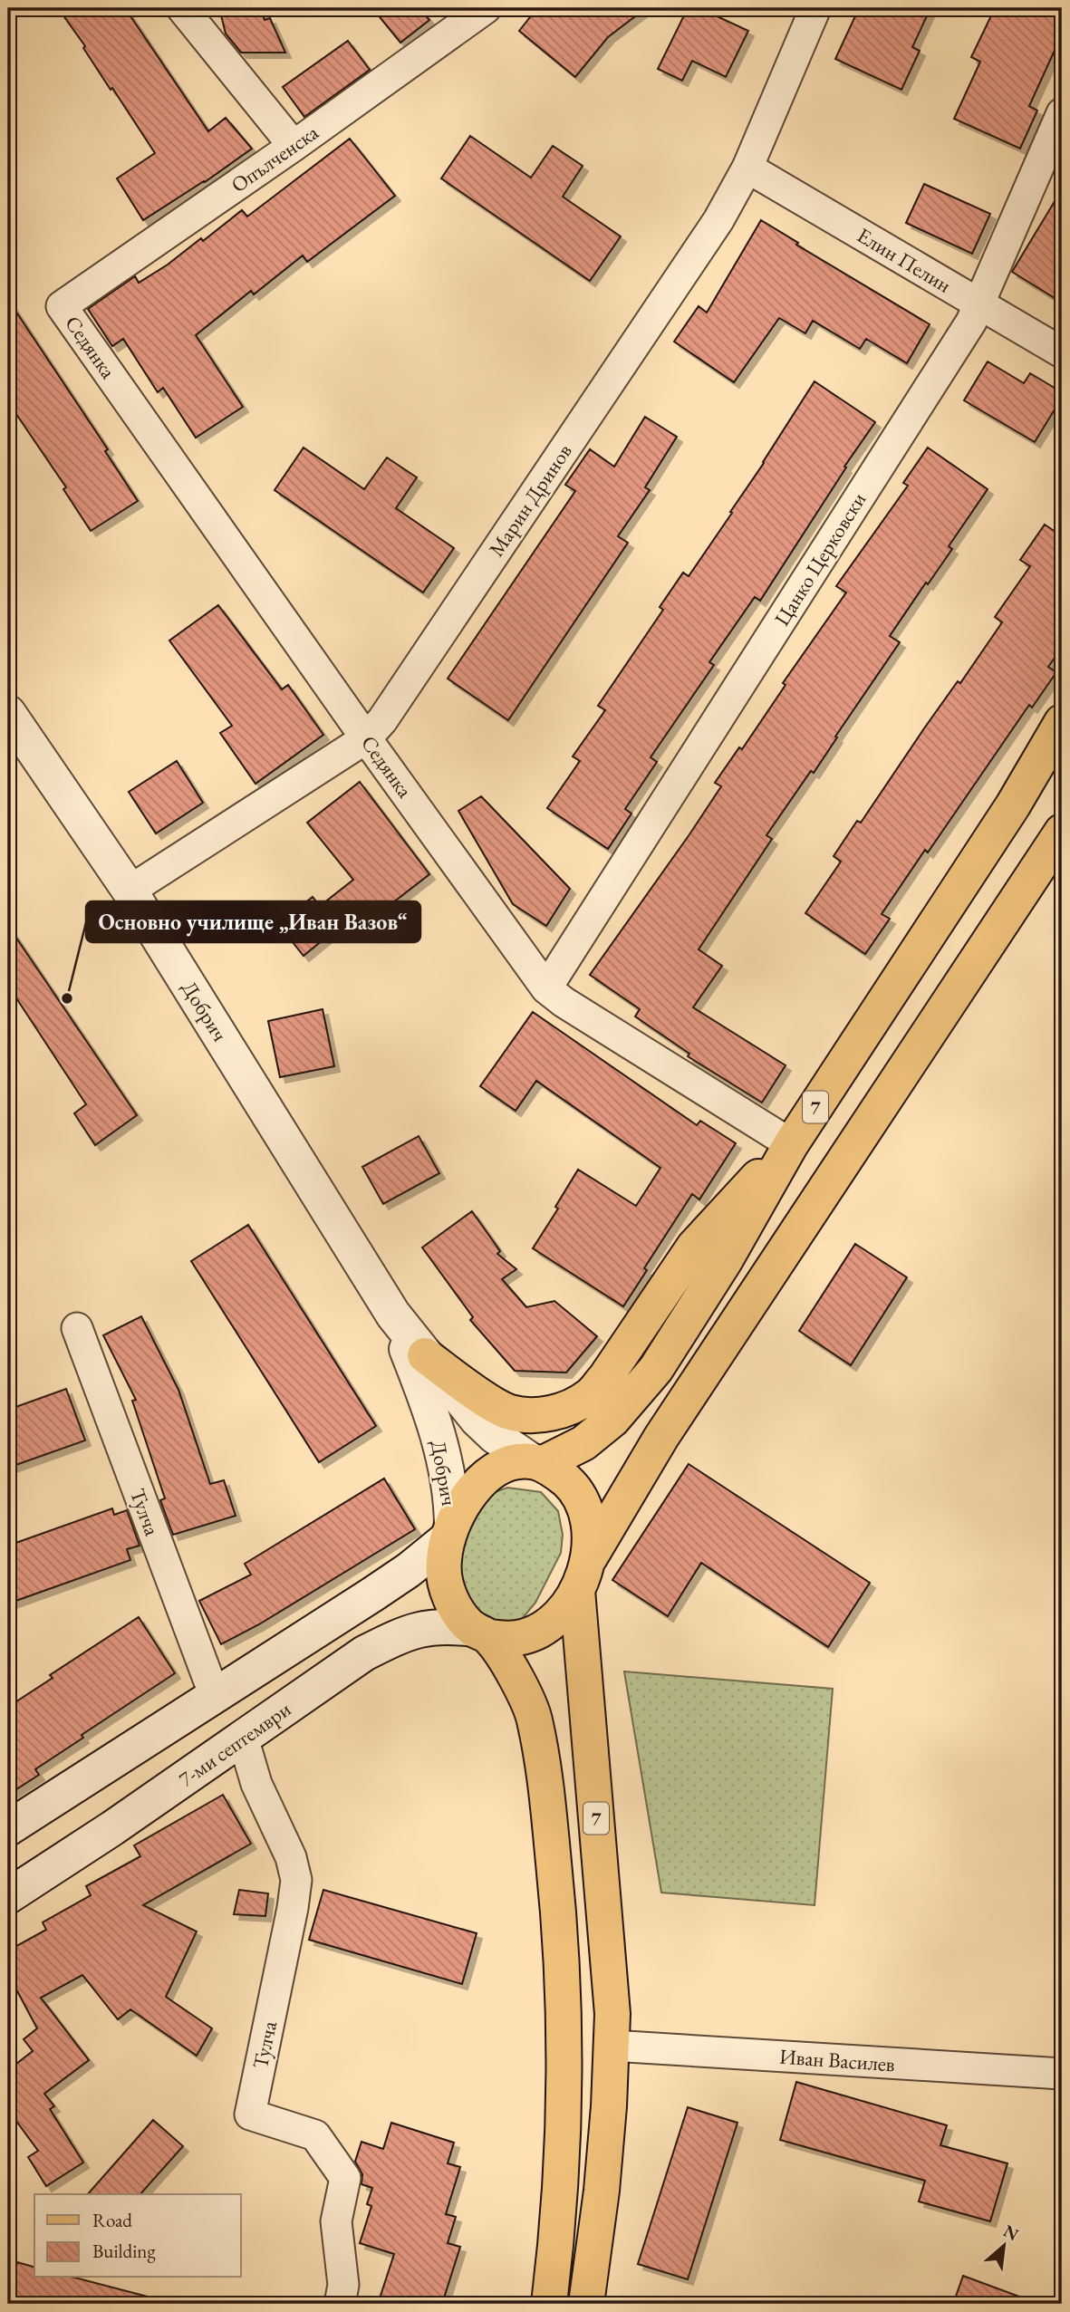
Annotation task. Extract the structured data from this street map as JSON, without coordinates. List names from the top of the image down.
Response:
{
  "streets": {
    "main road": ["7"],
    "street": [
      "Опълченска",
      "Елин Пелин",
      "Седянка",
      "Марин Дринов",
      "Цанко Церковски",
      "Добрич",
      "Тулча",
      "7-ми септември",
      "Иван Василев"
    ]
  },
  "crossings": [
    ["Опълченска", "Седянка"],
    ["Елин Пелин", "Марин Дринов"],
    ["Елин Пелин", "Цанко Церковски"],
    ["Седянка", "Марин Дринов"],
    ["Седянка", "Цанко Церковски"],
    ["Седянка", "7"],
    ["Марин Дринов", "Добрич"],
    ["Добрич", "7"],
    ["Добрич", "7-ми септември"],
    ["7", "7-ми септември"],
    ["7", "Иван Василев"],
    ["Тулча", "7-ми септември"]
  ],
  "places": ["Основно училище „Иван Вазов“"],
  "legend": ["Road", "Building"],
  "north": "top right"
}
